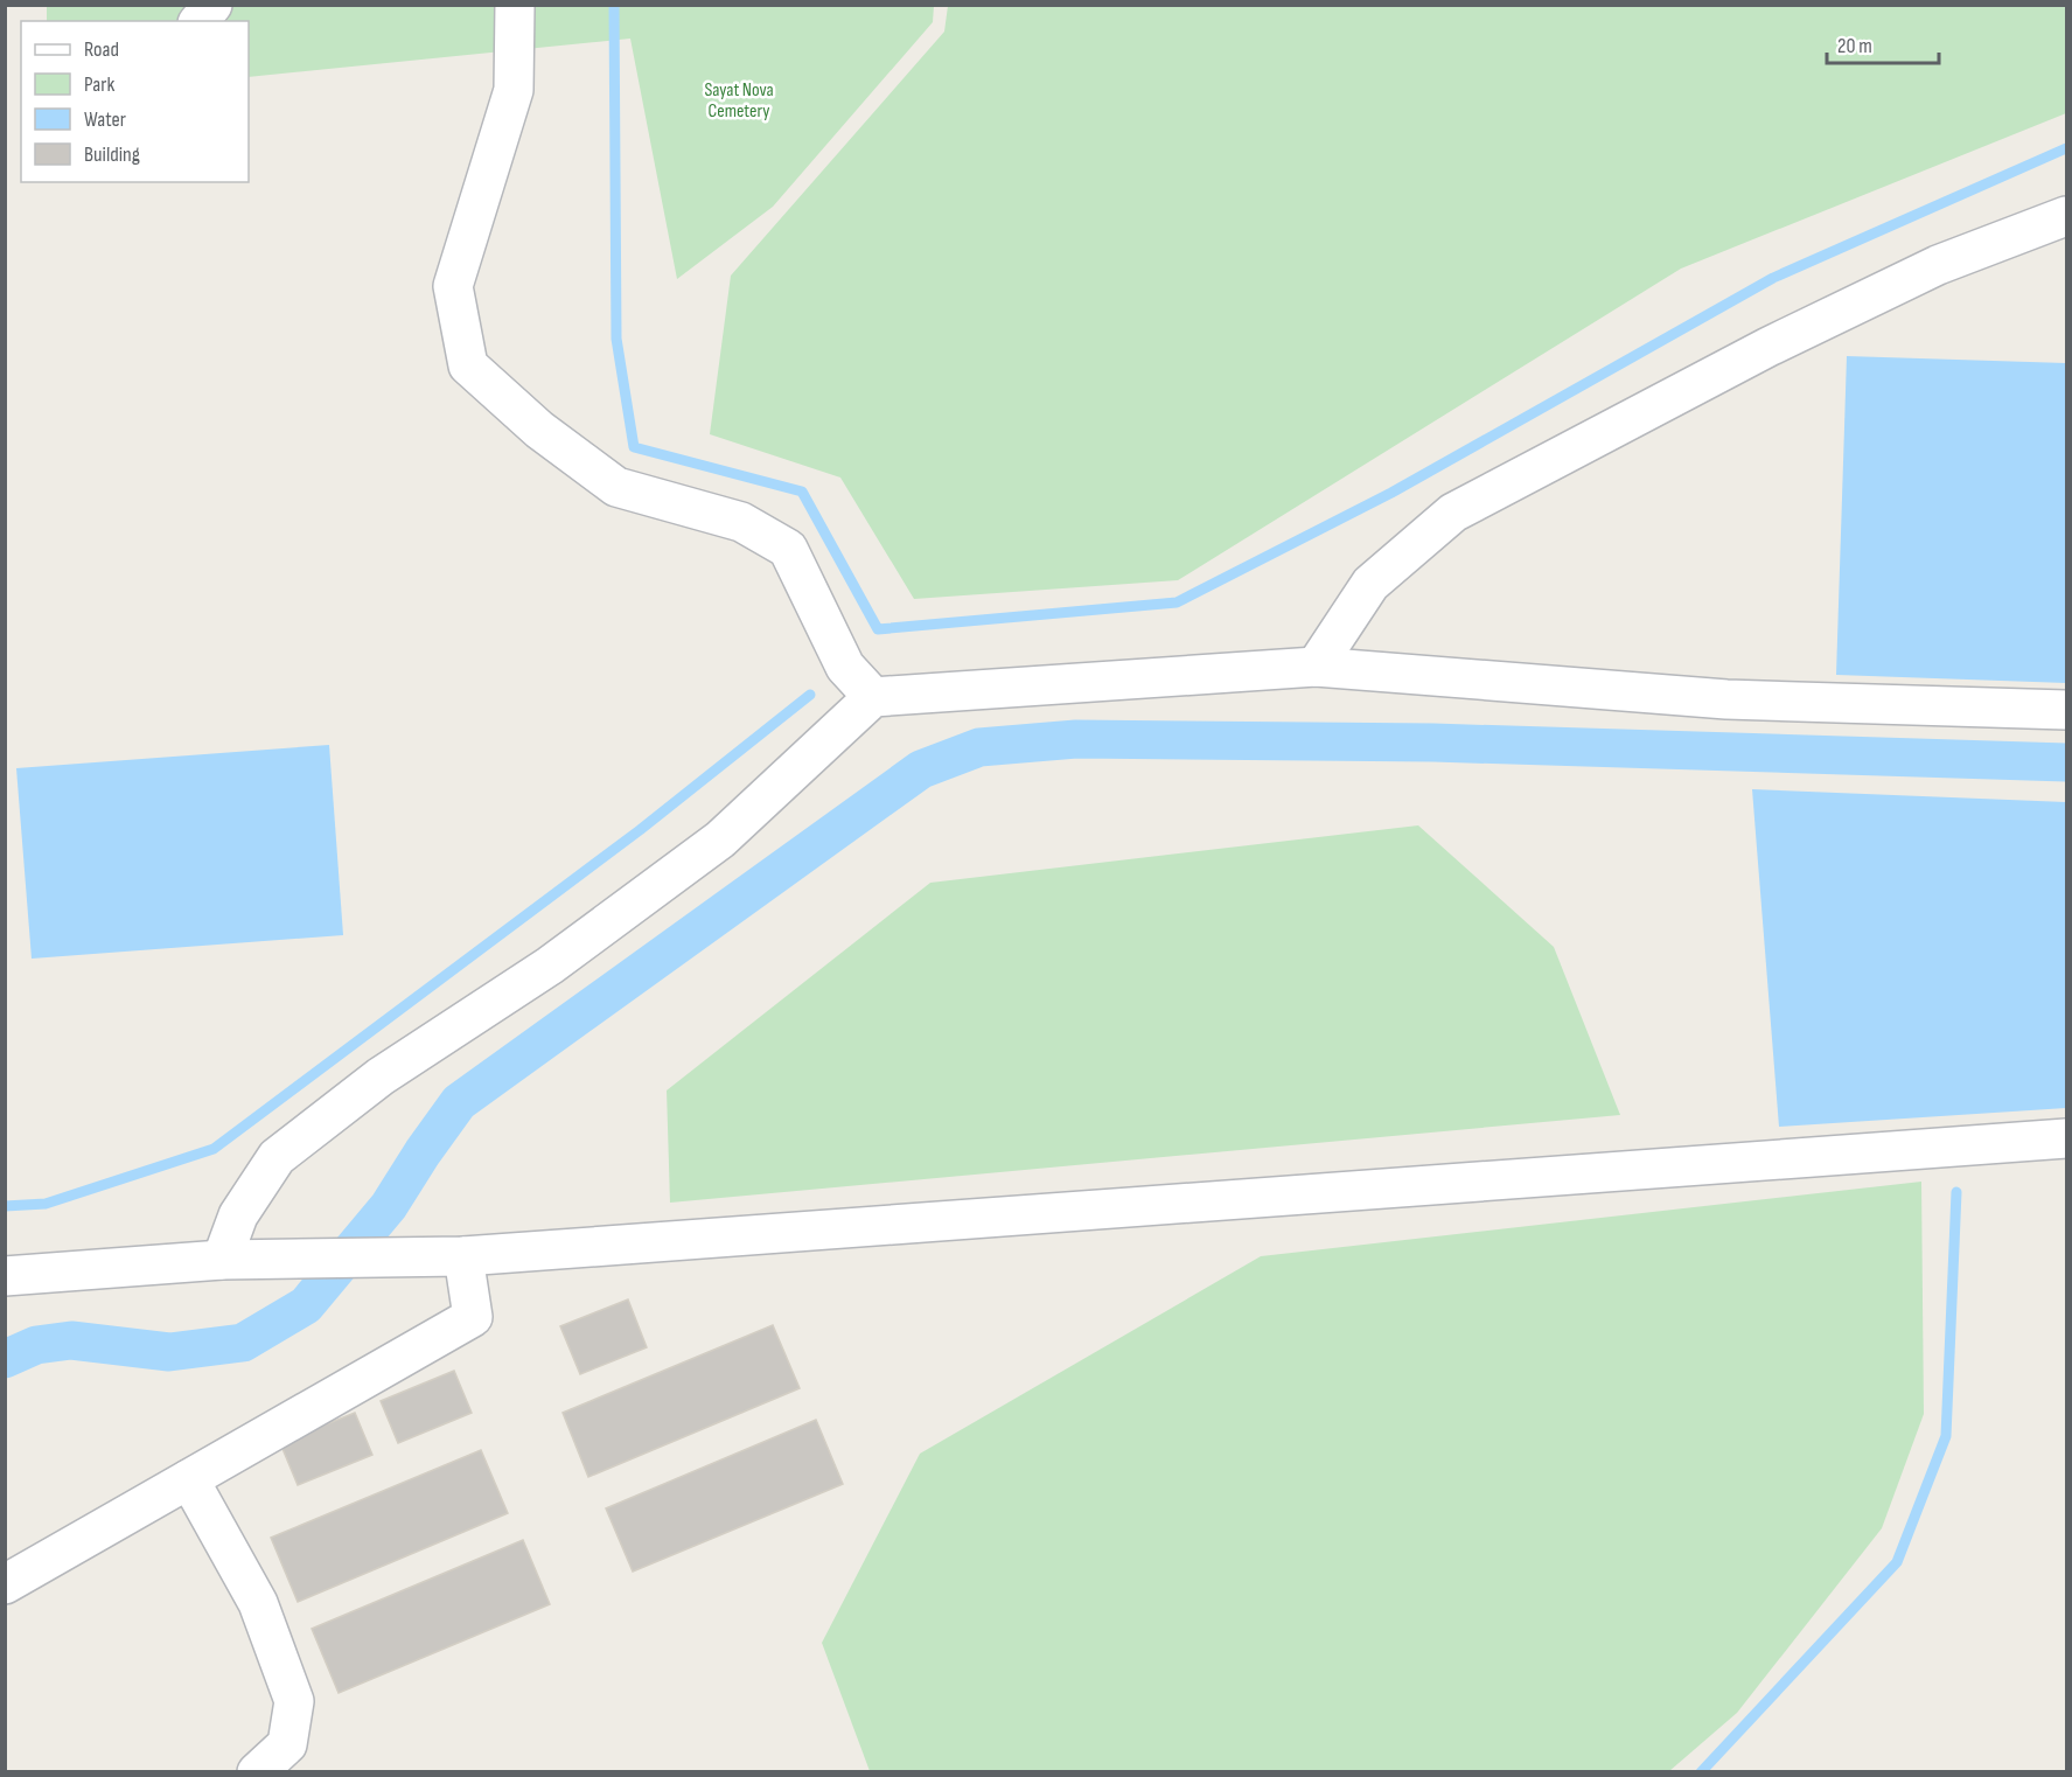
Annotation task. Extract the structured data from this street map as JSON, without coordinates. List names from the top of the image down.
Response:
{
  "parks": ["Sayat Nova Cemetery"],
  "legend": [
    "Road",
    "Park",
    "Water",
    "Building"
  ],
  "scale_bar": "20 m"
}
